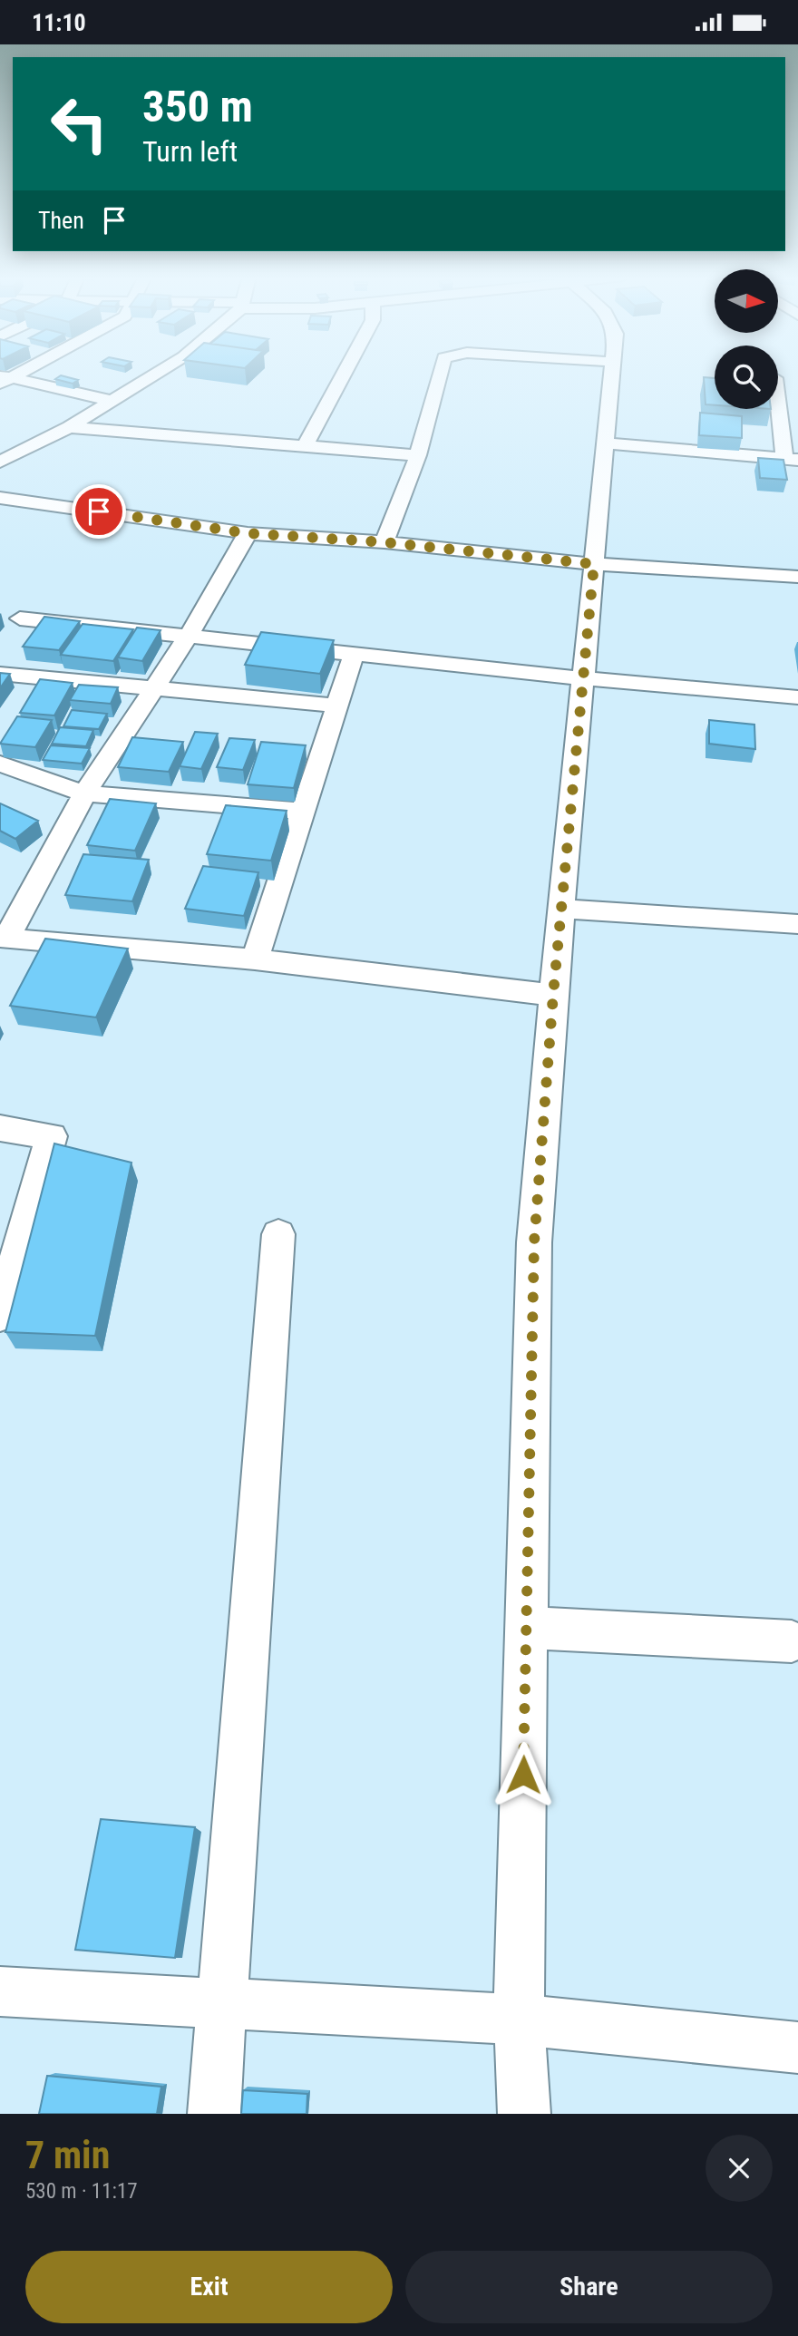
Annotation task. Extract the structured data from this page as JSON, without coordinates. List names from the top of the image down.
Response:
{
  "north": "right",
  "page": {
    "status": "11:10",
    "turn": ["350 m", "Turn left"],
    "then": "Then",
    "heading": ["7 min", "530 m · 11:17"],
    "buttons": ["Exit", "Share"]
  }
}
